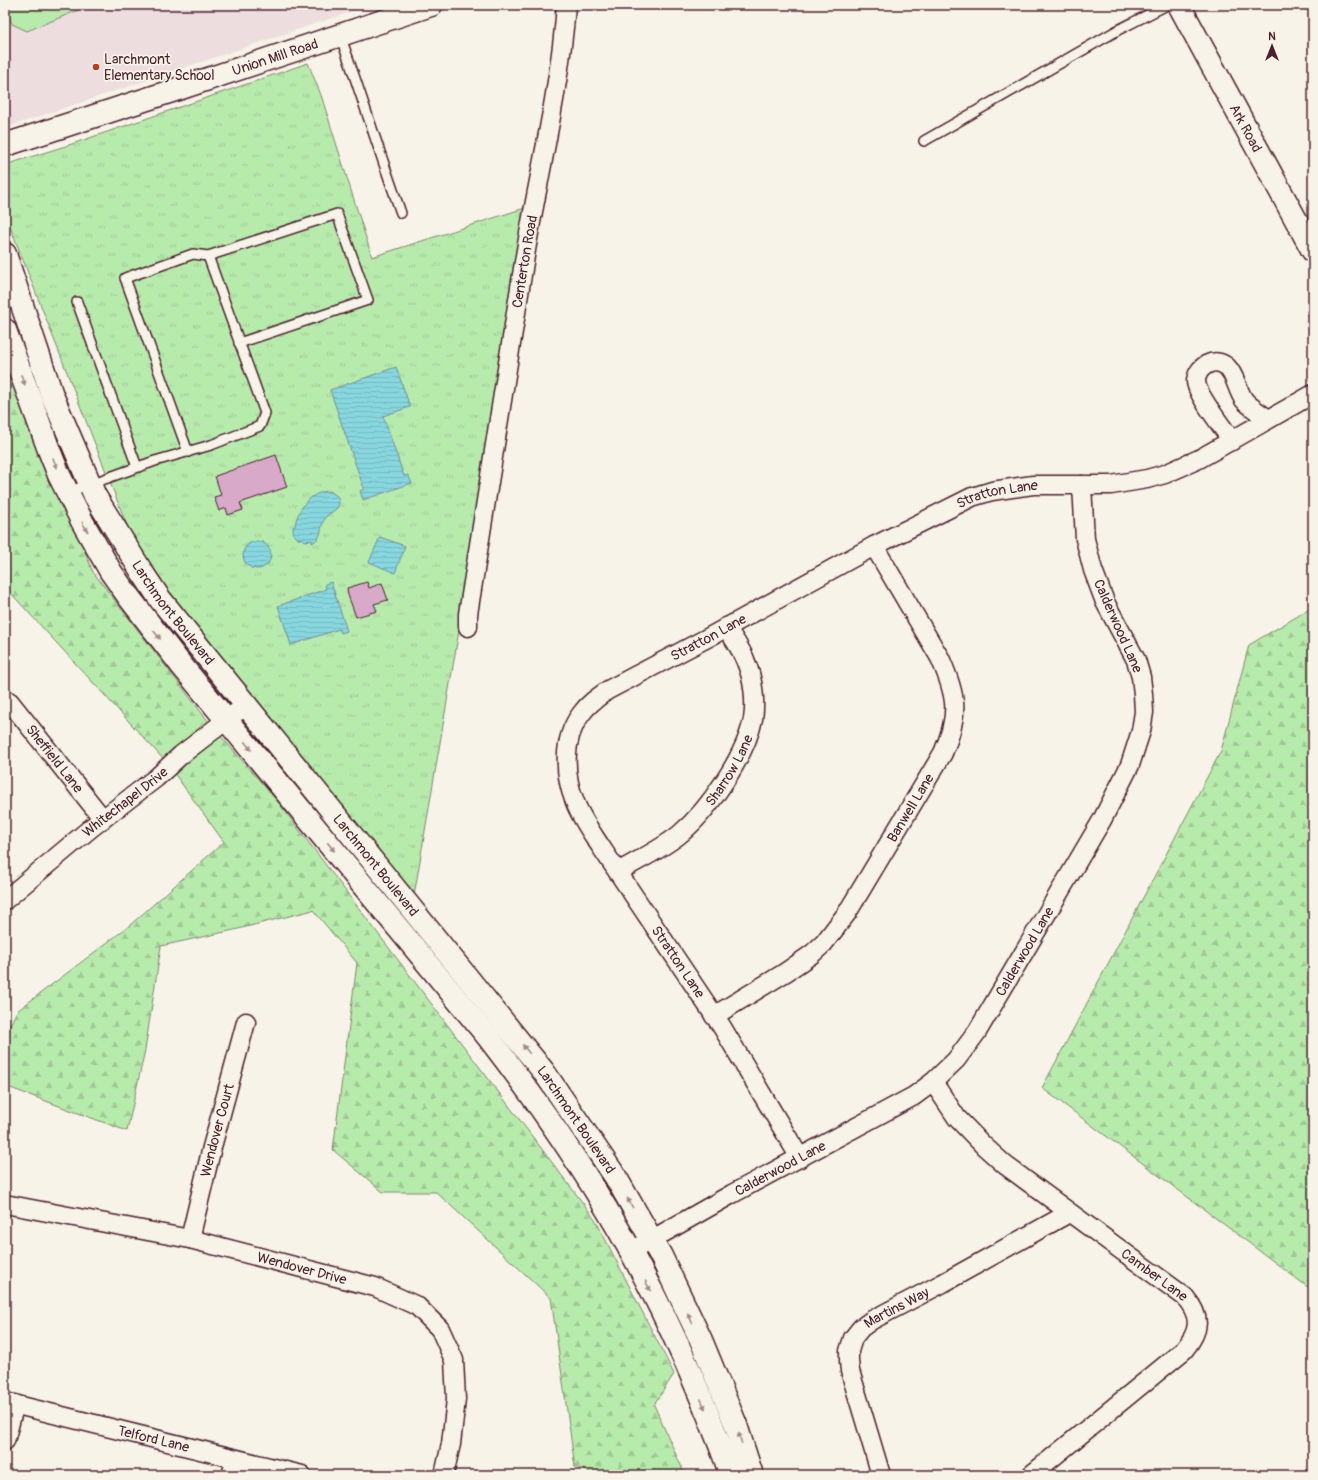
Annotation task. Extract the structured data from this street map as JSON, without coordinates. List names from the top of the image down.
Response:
{
  "streets": {
    "street": [
      "Union Mill Road",
      "Ark Road",
      "Centerton Road",
      "Stratton Lane",
      "Larchmont Boulevard",
      "Calderwood Lane",
      "Sheffield Lane",
      "Sharrow Lane",
      "Whitechapel Drive",
      "Banwell Lane",
      "Wendover Court",
      "Wendover Drive",
      "Camber Lane",
      "Martins Way",
      "Telford Lane"
    ]
  },
  "crossings": [
    ["Stratton Lane", "Calderwood Lane"],
    ["Stratton Lane", "Sharrow Lane"],
    ["Stratton Lane", "Banwell Lane"],
    ["Larchmont Boulevard", "Calderwood Lane"],
    ["Larchmont Boulevard", "Whitechapel Drive"],
    ["Calderwood Lane", "Camber Lane"],
    ["Sheffield Lane", "Whitechapel Drive"],
    ["Wendover Court", "Wendover Drive"],
    ["Camber Lane", "Martins Way"]
  ],
  "places": ["Larchmont Elementary School"],
  "north": "top"
}
